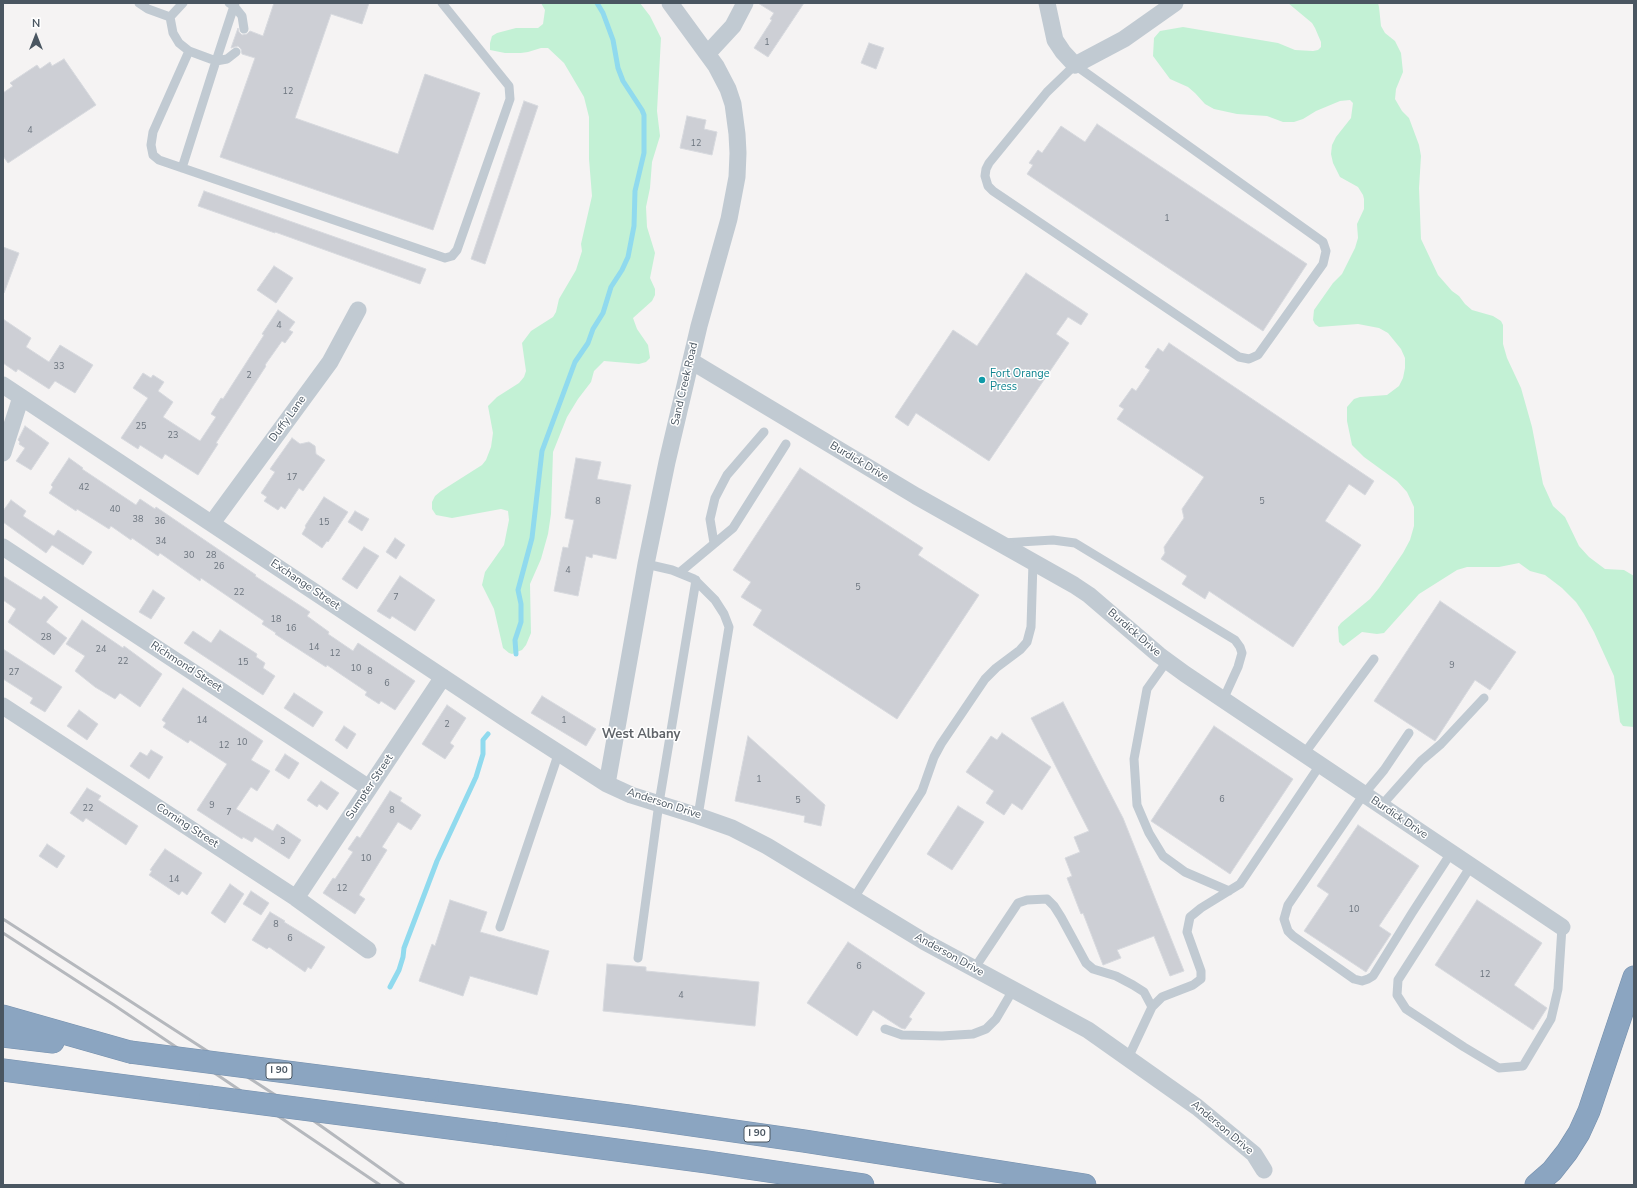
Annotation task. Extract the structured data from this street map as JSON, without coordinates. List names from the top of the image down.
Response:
{
  "streets": {
    "highway": ["I 90"],
    "street": [
      "Sand Creek Road",
      "Duffy Lane",
      "Burdick Drive",
      "Exchange Street",
      "Richmond Street",
      "Sumpter Street",
      "Anderson Drive",
      "Corning Street"
    ]
  },
  "crossings": [
    ["Sand Creek Road", "Burdick Drive"],
    ["Sand Creek Road", "Exchange Street"],
    ["Sand Creek Road", "Anderson Drive"],
    ["Duffy Lane", "Exchange Street"],
    ["Exchange Street", "Sumpter Street"],
    ["Exchange Street", "Anderson Drive"],
    ["Richmond Street", "Sumpter Street"],
    ["Sumpter Street", "Corning Street"]
  ],
  "districts": ["West Albany"],
  "places": ["Fort Orange Press"],
  "house_numbers": [
    "1",
    "12",
    "4",
    "12",
    "1",
    "4",
    "33",
    "2",
    "25",
    "23",
    "17",
    "42",
    "8",
    "5",
    "40",
    "38",
    "36",
    "15",
    "34",
    "30",
    "28",
    "26",
    "4",
    "5",
    "22",
    "7",
    "18",
    "16",
    "28",
    "14",
    "24",
    "12",
    "22",
    "15",
    "9",
    "10",
    "8",
    "27",
    "6",
    "14",
    "1",
    "2",
    "10",
    "12",
    "1",
    "6",
    "5",
    "9",
    "22",
    "8",
    "7",
    "3",
    "10",
    "14",
    "12",
    "10",
    "8",
    "6",
    "6",
    "12",
    "4"
  ],
  "north": "top"
}
